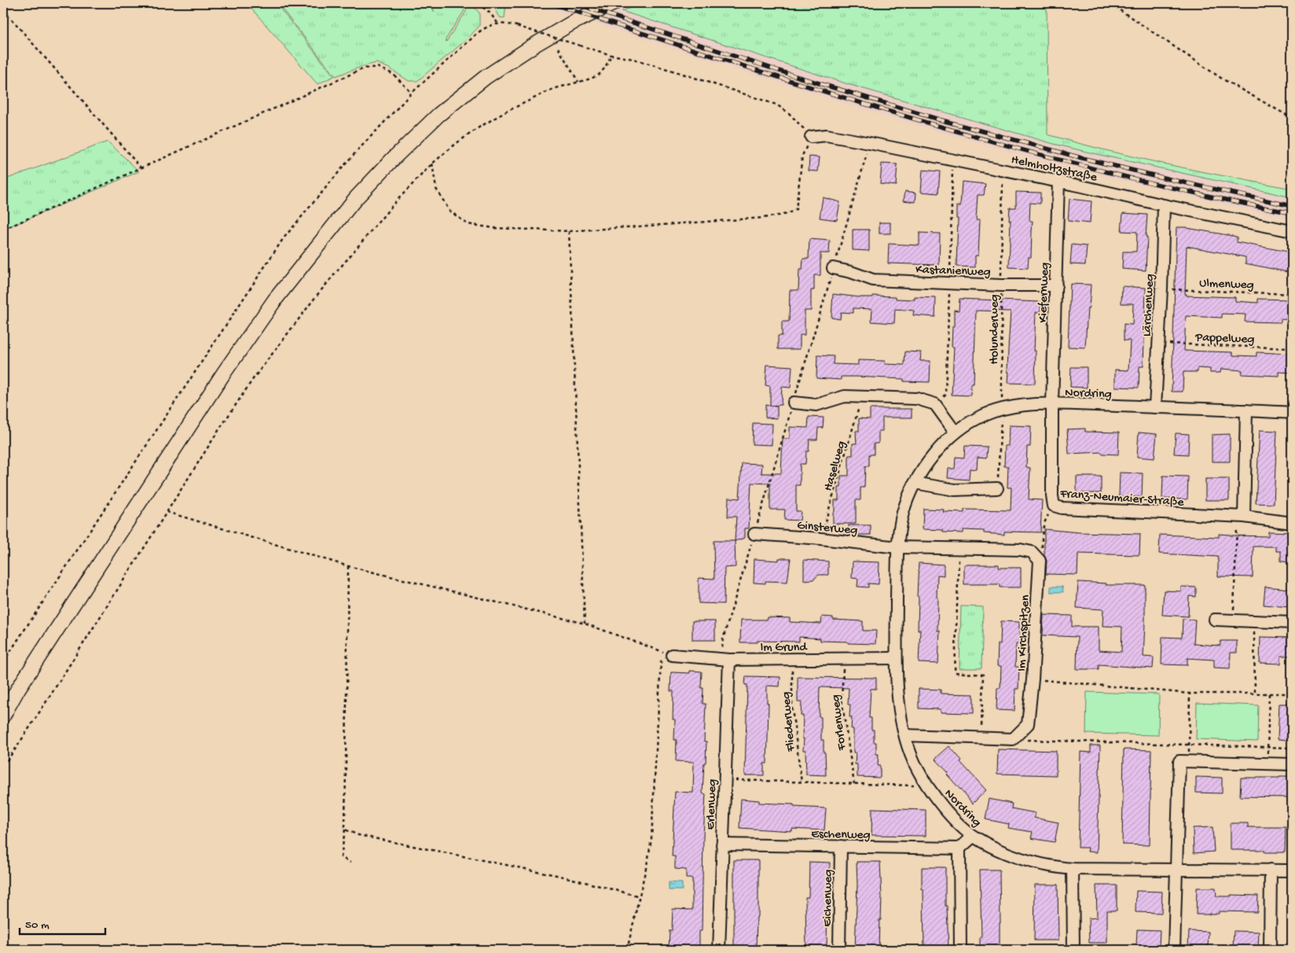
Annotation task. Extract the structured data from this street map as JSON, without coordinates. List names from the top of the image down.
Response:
{
  "streets": {
    "street": [
      "Helmholtzstraße",
      "Kastanienweg",
      "Kiefernweg",
      "Lärchenweg",
      "Nordring",
      "Franz-Neumaier-Straße",
      "Ginsterweg",
      "Im Kirchspitzen",
      "Im Grund",
      "Erlenweg",
      "Eschenweg",
      "Eichenweg"
    ],
    "path": [
      "Ulmenweg",
      "Holunderweg",
      "Pappelweg",
      "Haselweg",
      "Fliederweg",
      "Forlenweg"
    ]
  },
  "crossings": [
    ["Helmholtzstraße", "Kiefernweg"],
    ["Helmholtzstraße", "Lärchenweg"],
    ["Helmholtzstraße", "Holunderweg"],
    ["Kastanienweg", "Kiefernweg"],
    ["Kastanienweg", "Holunderweg"],
    ["Ulmenweg", "Lärchenweg"],
    ["Kiefernweg", "Nordring"],
    ["Kiefernweg", "Franz-Neumaier-Straße"],
    ["Lärchenweg", "Pappelweg"],
    ["Lärchenweg", "Nordring"],
    ["Holunderweg", "Nordring"],
    ["Nordring", "Franz-Neumaier-Straße"],
    ["Nordring", "Ginsterweg"],
    ["Nordring", "Im Grund"],
    ["Haselweg", "Ginsterweg"],
    ["Im Grund", "Fliederweg"],
    ["Im Grund", "Forlenweg"],
    ["Im Grund", "Erlenweg"],
    ["Erlenweg", "Eschenweg"],
    ["Eschenweg", "Eichenweg"]
  ],
  "scale_bar": "50 m"
}
